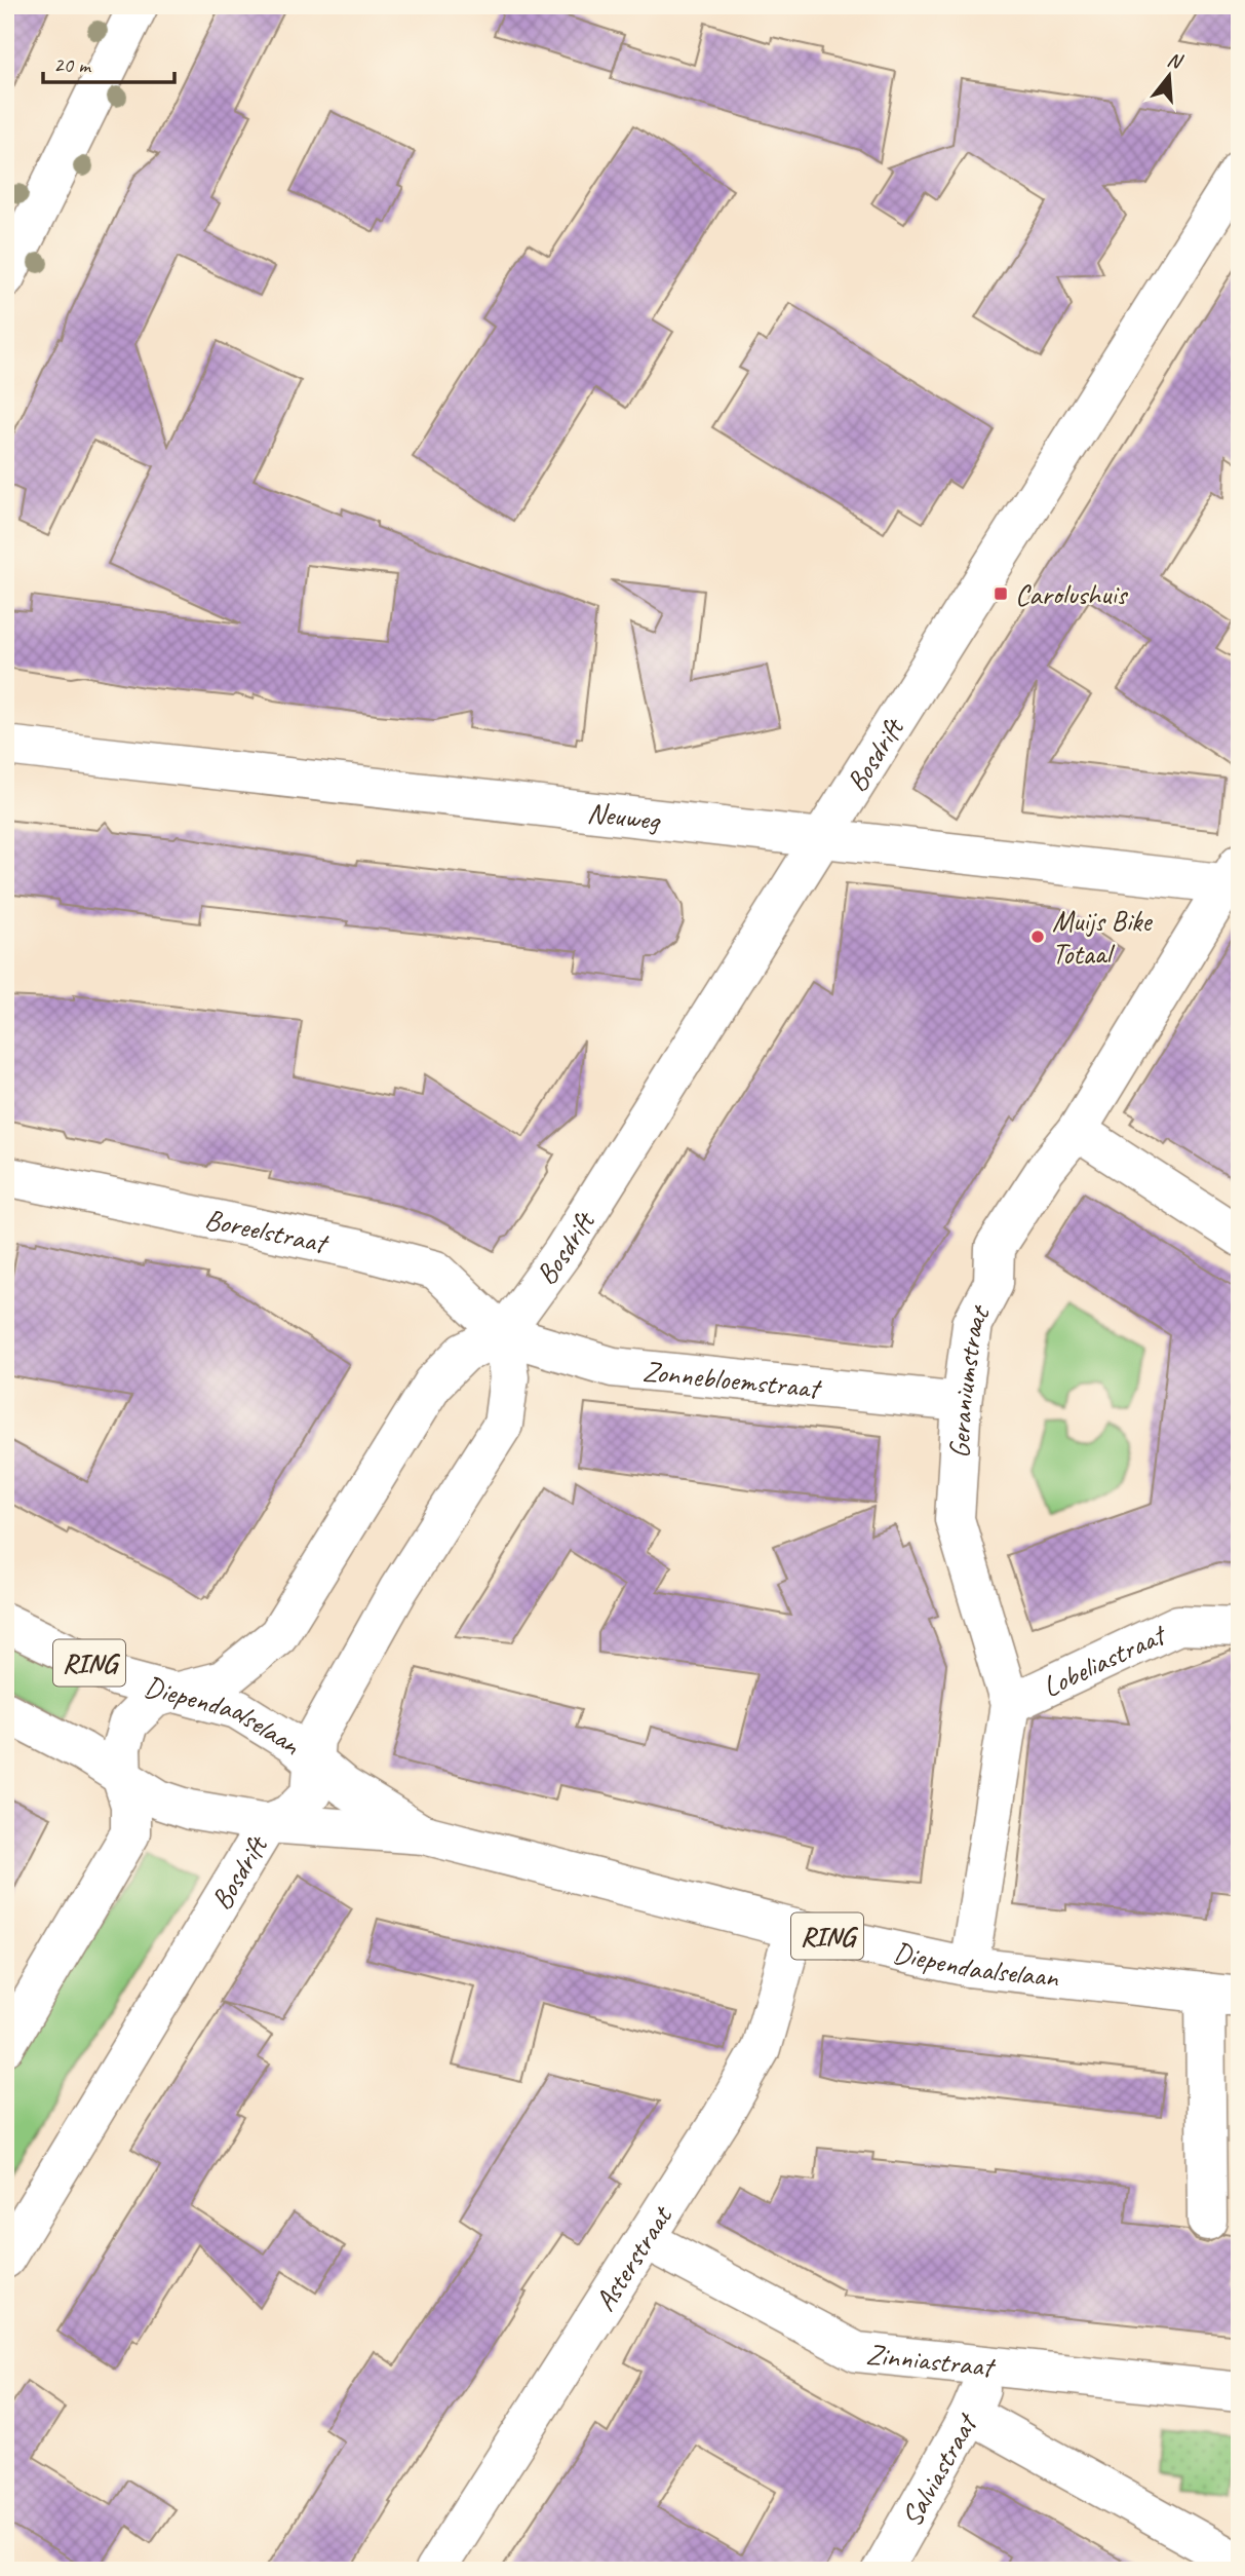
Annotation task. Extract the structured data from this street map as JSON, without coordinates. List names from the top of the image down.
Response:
{
  "streets": {
    "street": [
      "Bosdrift",
      "Neuweg",
      "Boreelstraat",
      "Zonnebloemstraat",
      "Geraniumstraat",
      "Lobeliastraat",
      "RING",
      "Diependaalselaan",
      "Asterstraat",
      "Zinniastraat",
      "Salviastraat"
    ]
  },
  "crossings": [
    ["Bosdrift", "Neuweg"],
    ["Bosdrift", "Boreelstraat"],
    ["Bosdrift", "Zonnebloemstraat"],
    ["Bosdrift", "Diependaalselaan"],
    ["Neuweg", "Geraniumstraat"],
    ["Boreelstraat", "Zonnebloemstraat"],
    ["Zonnebloemstraat", "Geraniumstraat"],
    ["Geraniumstraat", "Lobeliastraat"],
    ["Geraniumstraat", "Diependaalselaan"],
    ["Diependaalselaan", "Asterstraat"],
    ["Asterstraat", "Zinniastraat"],
    ["Zinniastraat", "Salviastraat"]
  ],
  "places": {
    "transit": ["Carolushuis"],
    "other": ["Muijs Bike Totaal"]
  },
  "scale_bar": "20 m",
  "north": "top"
}
